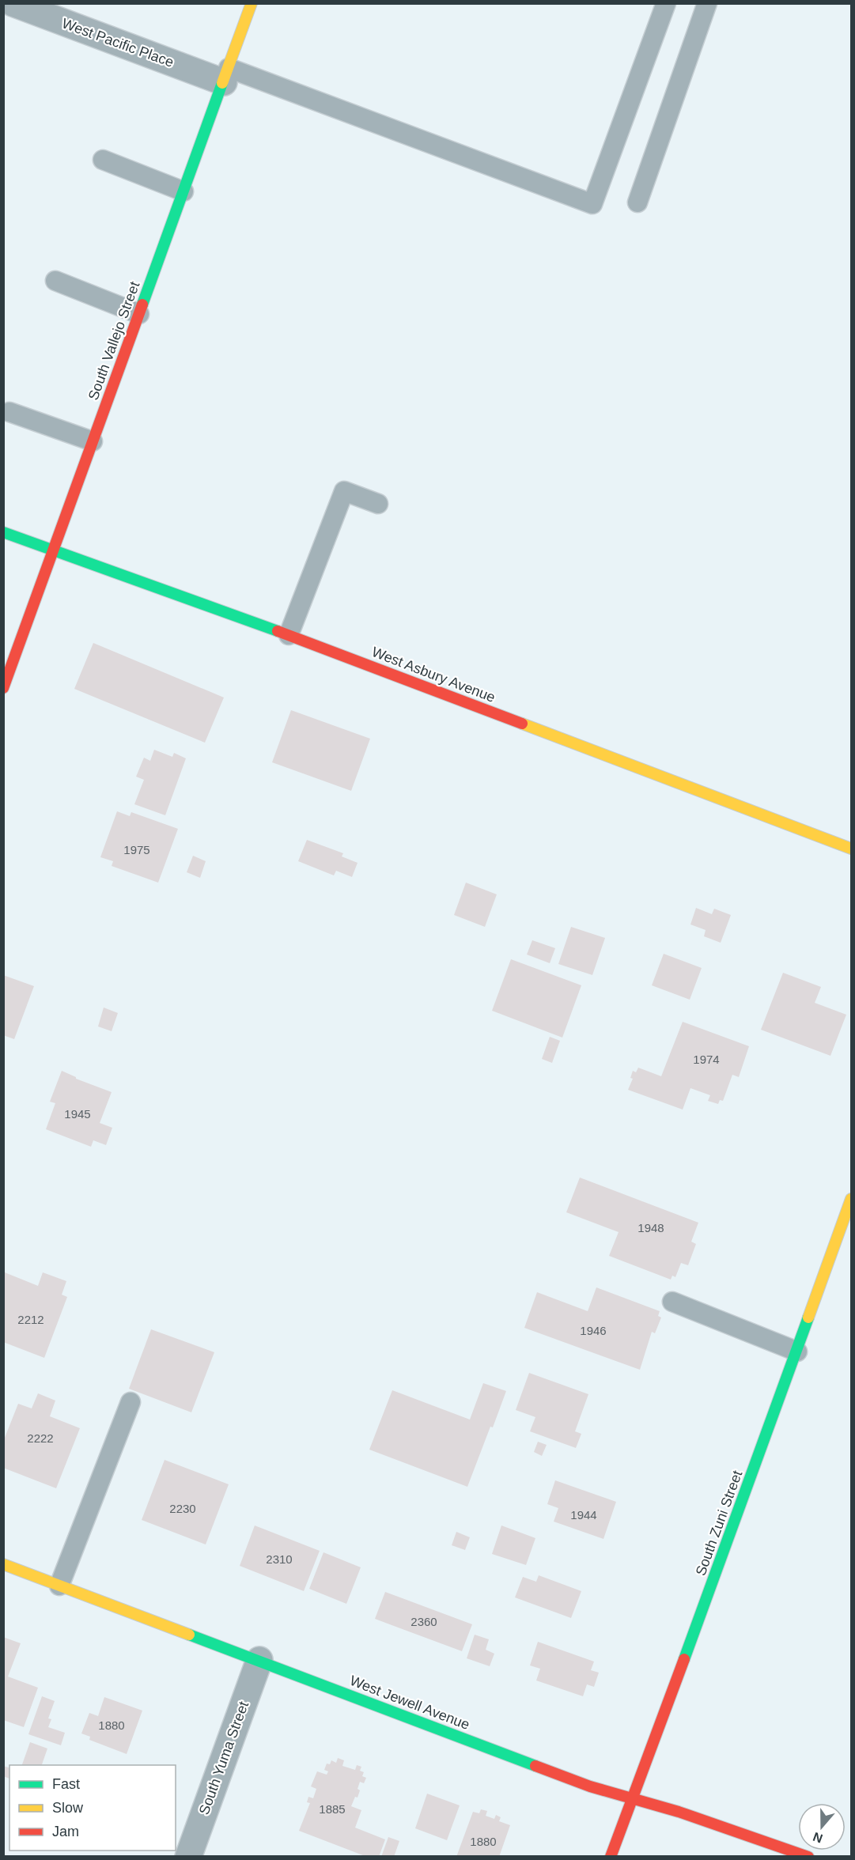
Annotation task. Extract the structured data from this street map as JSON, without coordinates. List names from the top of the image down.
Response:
{
  "streets": {
    "street": [
      "West Pacific Place",
      "South Vallejo Street",
      "West Asbury Avenue",
      "South Zuni Street",
      "West Jewell Avenue",
      "South Yuma Street"
    ]
  },
  "crossings": [
    ["West Pacific Place", "South Vallejo Street"],
    ["South Vallejo Street", "West Asbury Avenue"],
    ["South Zuni Street", "West Jewell Avenue"],
    ["West Jewell Avenue", "South Yuma Street"]
  ],
  "house_numbers": [
    "1975",
    "1974",
    "1945",
    "1948",
    "2212",
    "1946",
    "2222",
    "2230",
    "1944",
    "2310",
    "2360",
    "1880",
    "1885",
    "1880"
  ],
  "legend": ["Fast", "Slow", "Jam"],
  "north": "bottom"
}
